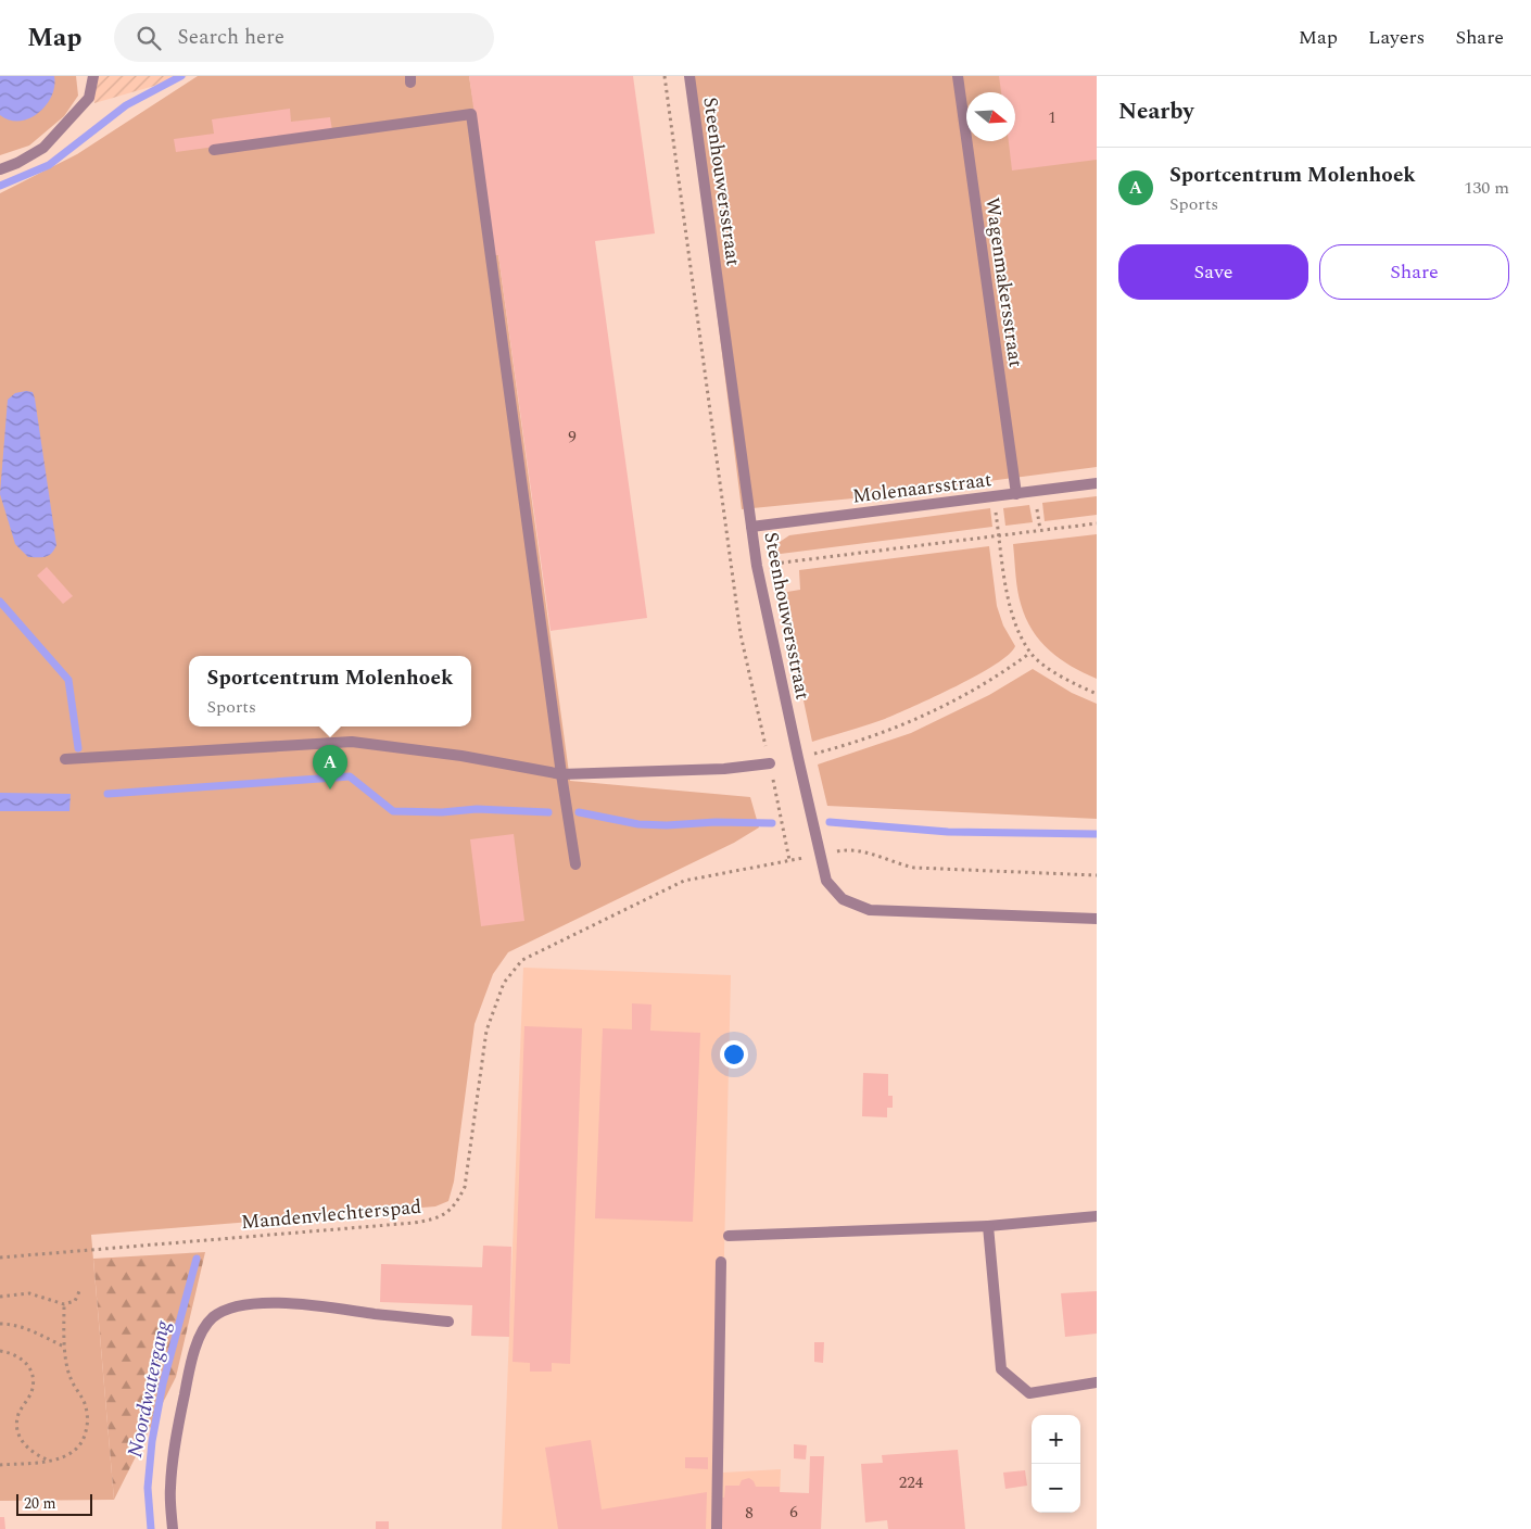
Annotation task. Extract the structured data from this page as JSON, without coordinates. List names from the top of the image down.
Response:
{
  "streets": {
    "street": ["Steenhouwersstraat", "Wagenmakersstraat", "Molenaarsstraat"],
    "path": ["Mandenvlechterspad"]
  },
  "crossings": [
    ["Steenhouwersstraat", "Molenaarsstraat"],
    ["Steenhouwersstraat", "Mandenvlechterspad"],
    ["Wagenmakersstraat", "Molenaarsstraat"]
  ],
  "water": ["Noordwatergang"],
  "house_numbers": [
    "1",
    "9",
    "224",
    "6",
    "8"
  ],
  "scale_bar": "20 m",
  "north": "right",
  "page": {
    "header": "Map",
    "search": "Search here",
    "nav": ["Map", "Layers", "Share"],
    "heading": "Nearby",
    "list": [
      {
        "mark": "A",
        "name": "Sportcentrum Molenhoek",
        "note": "Sports",
        "value": "130 m"
      }
    ],
    "buttons": ["Save", "Share"],
    "popup": ["Sportcentrum Molenhoek", "Sports"],
    "pins": "A",
    "map_buttons": ["+", "−"],
    "scale": "20 m"
  }
}
